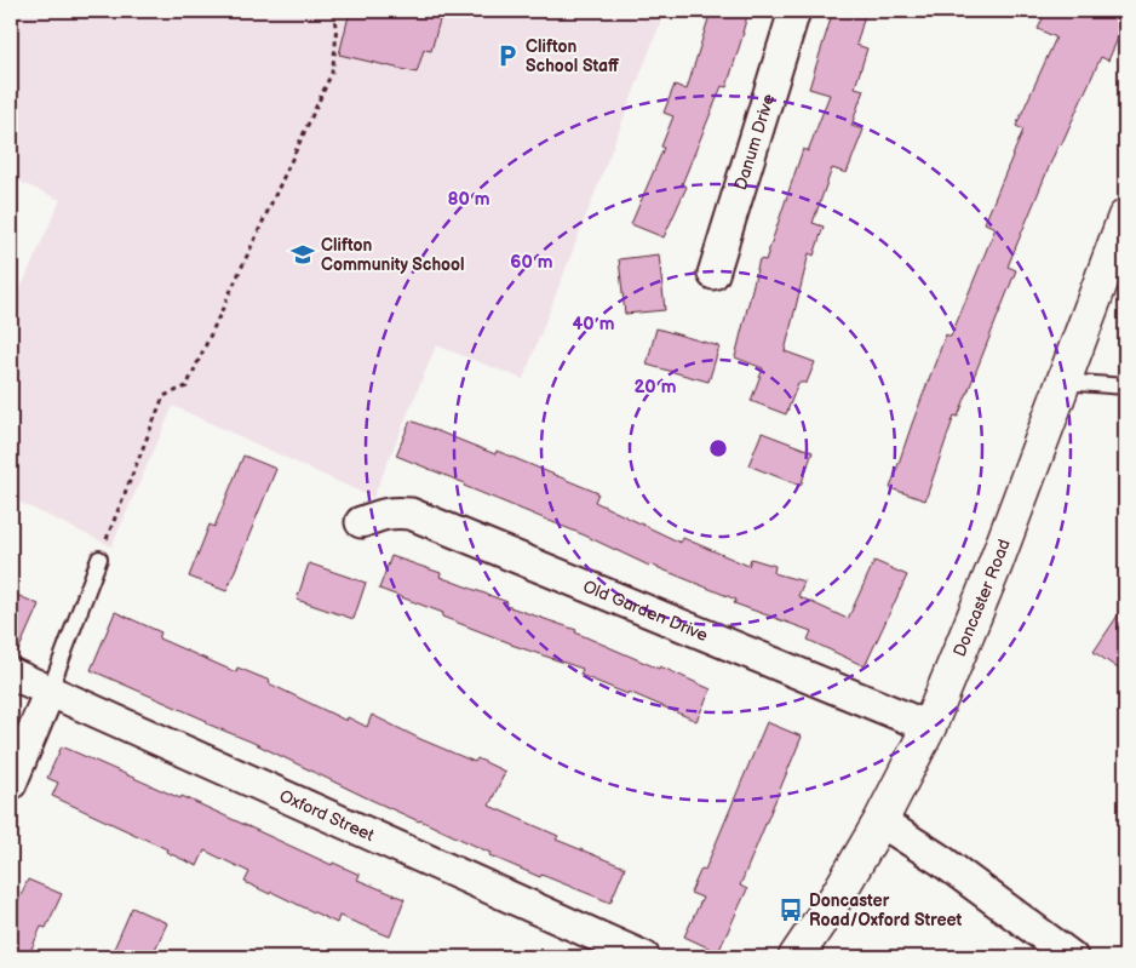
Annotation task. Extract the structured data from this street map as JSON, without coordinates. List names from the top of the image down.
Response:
{
  "streets": {
    "street": [
      "Danum Drive",
      "Doncaster Road",
      "Old Garden Drive",
      "Oxford Street"
    ]
  },
  "crossings": [
    ["Doncaster Road", "Old Garden Drive"]
  ],
  "places": {
    "parking": ["Clifton School Staff"],
    "school or university": ["Clifton Community School"],
    "bus stop": ["Doncaster Road/Oxford Street"]
  },
  "rings": [
    "80 m",
    "60 m",
    "40 m",
    "20 m"
  ]
}
